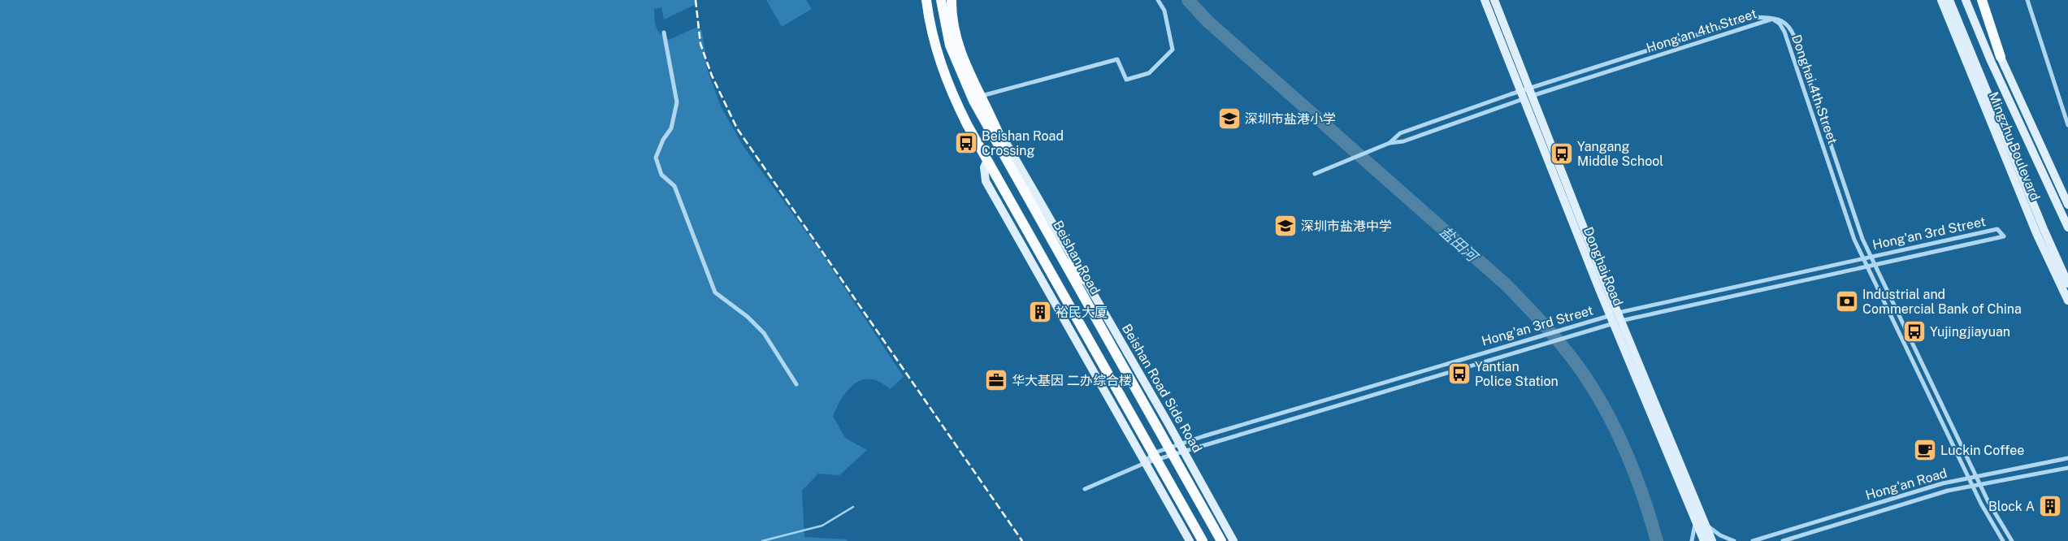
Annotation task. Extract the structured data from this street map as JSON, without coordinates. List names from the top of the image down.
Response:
{
  "streets": {
    "main road": ["Beishan Road"],
    "street": [
      "Hong'an 4th Street",
      "Donghai 4th Street",
      "Mingzhu Boulevard",
      "Hong'an 3rd Street",
      "Donghai Road",
      "Beishan Road Side Road",
      "Hong'an Road"
    ]
  },
  "crossings": [
    ["Hong'an 4th Street", "Donghai 4th Street"],
    ["Hong'an 4th Street", "Donghai Road"],
    ["Donghai 4th Street", "Hong'an 3rd Street"],
    ["Donghai 4th Street", "Hong'an Road"],
    ["Hong'an 3rd Street", "Beishan Road"],
    ["Hong'an 3rd Street", "Donghai Road"],
    ["Hong'an 3rd Street", "Beishan Road Side Road"]
  ],
  "water": ["盐田河"],
  "places": {
    "school or university": ["深圳市盐港小学", "深圳市盐港中学"],
    "bus stop": [
      "Beishan Road Crossing",
      "Yangang Middle School",
      "Yujingjiayuan",
      "Yantian Police Station"
    ],
    "bank": ["Industrial and Commercial Bank of China"],
    "building": ["裕民大厦", "Block A"],
    "office": ["华大基因 二办综合楼"],
    "cafe": ["Luckin Coffee"]
  }
}
